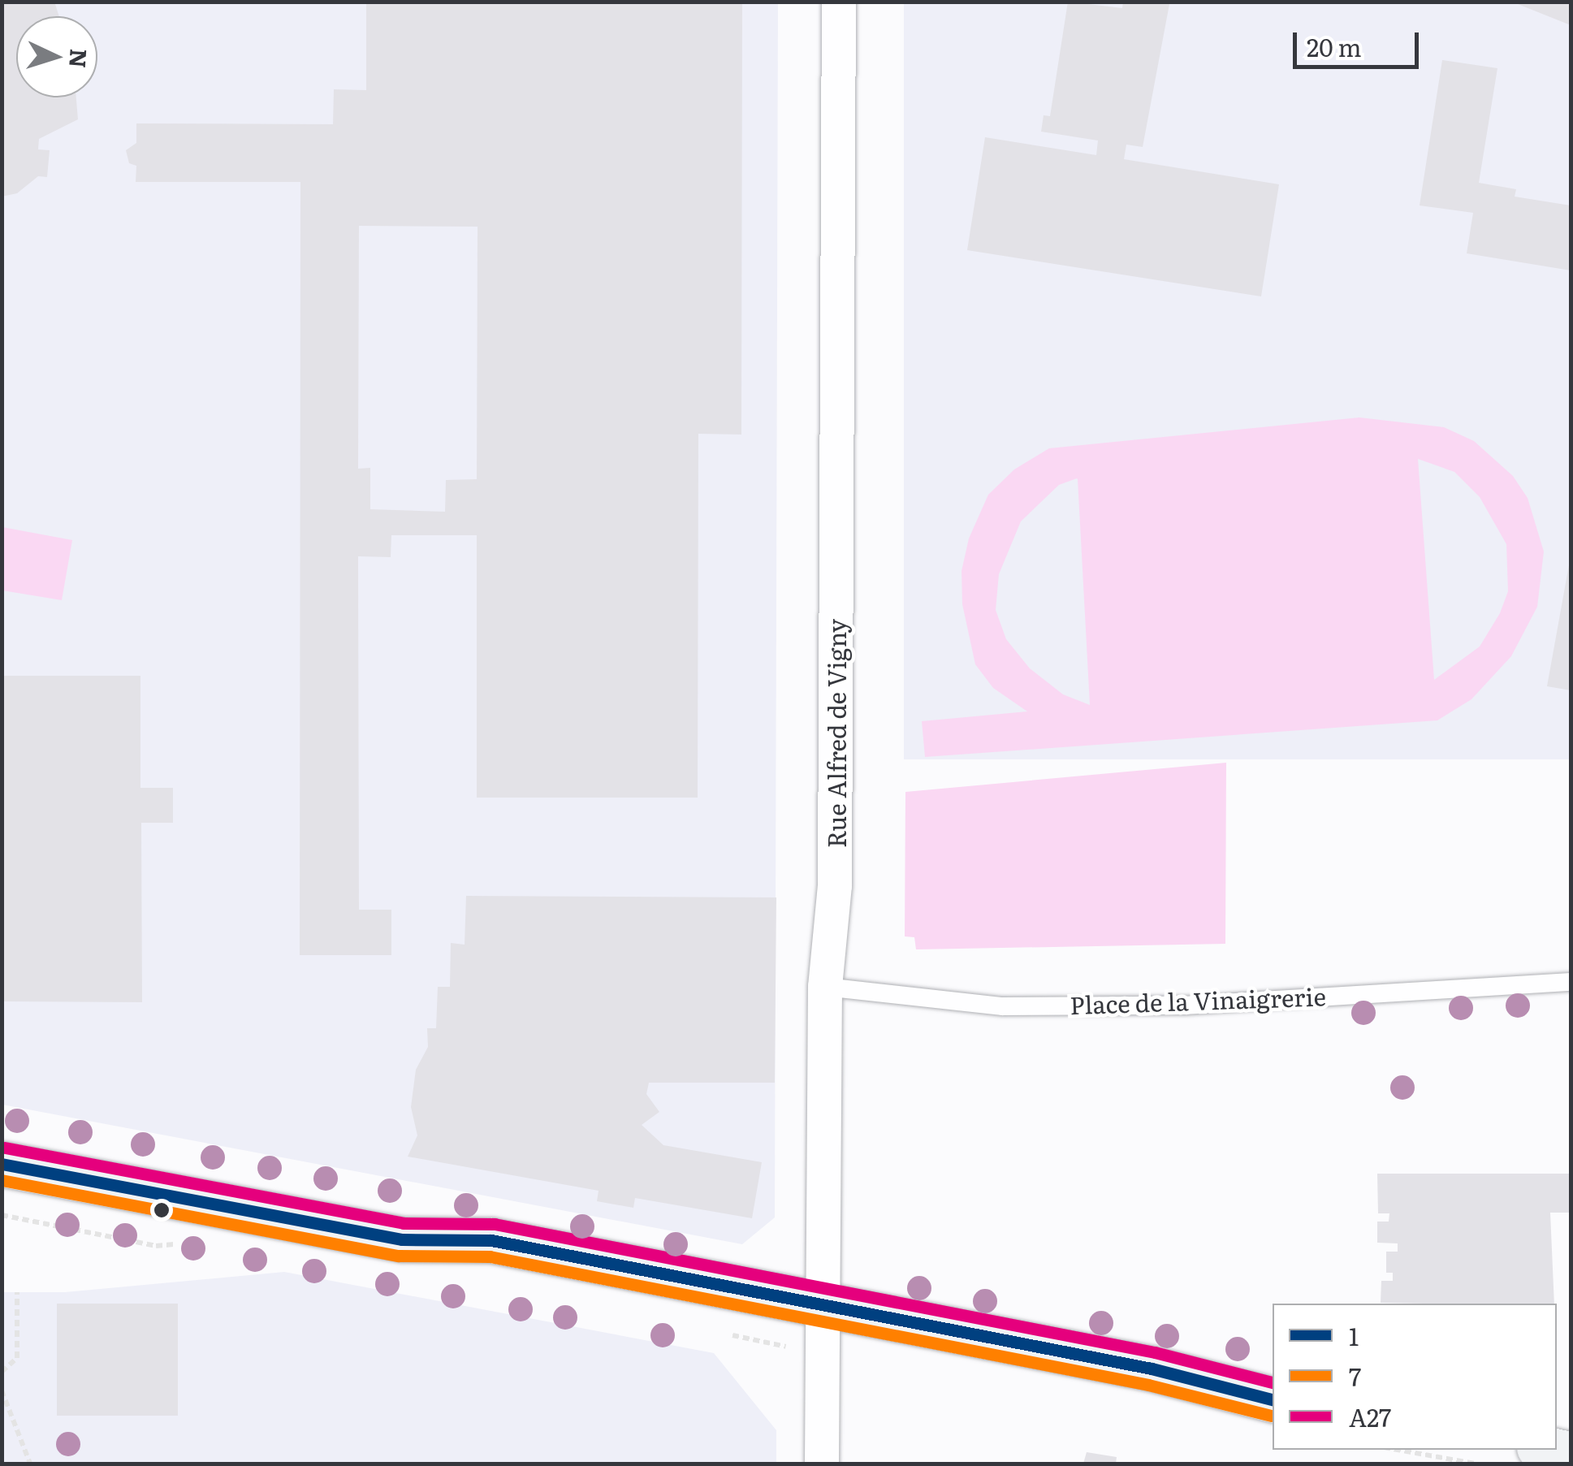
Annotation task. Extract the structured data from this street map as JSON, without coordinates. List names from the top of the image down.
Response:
{
  "streets": {
    "street": ["Rue Alfred de Vigny"],
    "lane": ["Place de la Vinaigrerie"]
  },
  "crossings": [
    ["Rue Alfred de Vigny", "Place de la Vinaigrerie"]
  ],
  "lines": ["transit line A27", "transit line 1", "transit line 7"],
  "legend": ["1", "7", "A27"],
  "scale_bar": "20 m",
  "north": "right"
}
